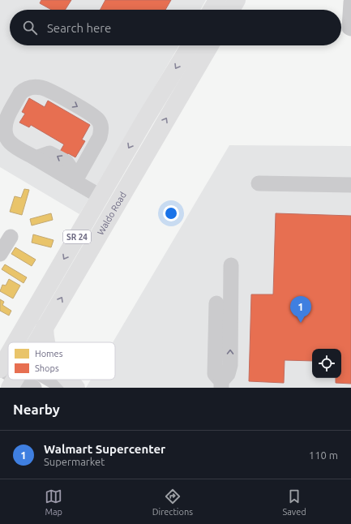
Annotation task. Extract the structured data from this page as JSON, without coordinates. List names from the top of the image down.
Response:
{
  "streets": {
    "highway": ["Waldo Road", "SR 24"]
  },
  "legend": ["Homes", "Shops"],
  "page": {
    "search": "Search here",
    "pins": "1",
    "heading": "Nearby",
    "list": [
      {
        "mark": "1",
        "name": "Walmart Supercenter",
        "note": "Supermarket",
        "value": "110 m"
      }
    ],
    "nav": ["Map", "Directions", "Saved"]
  }
}
